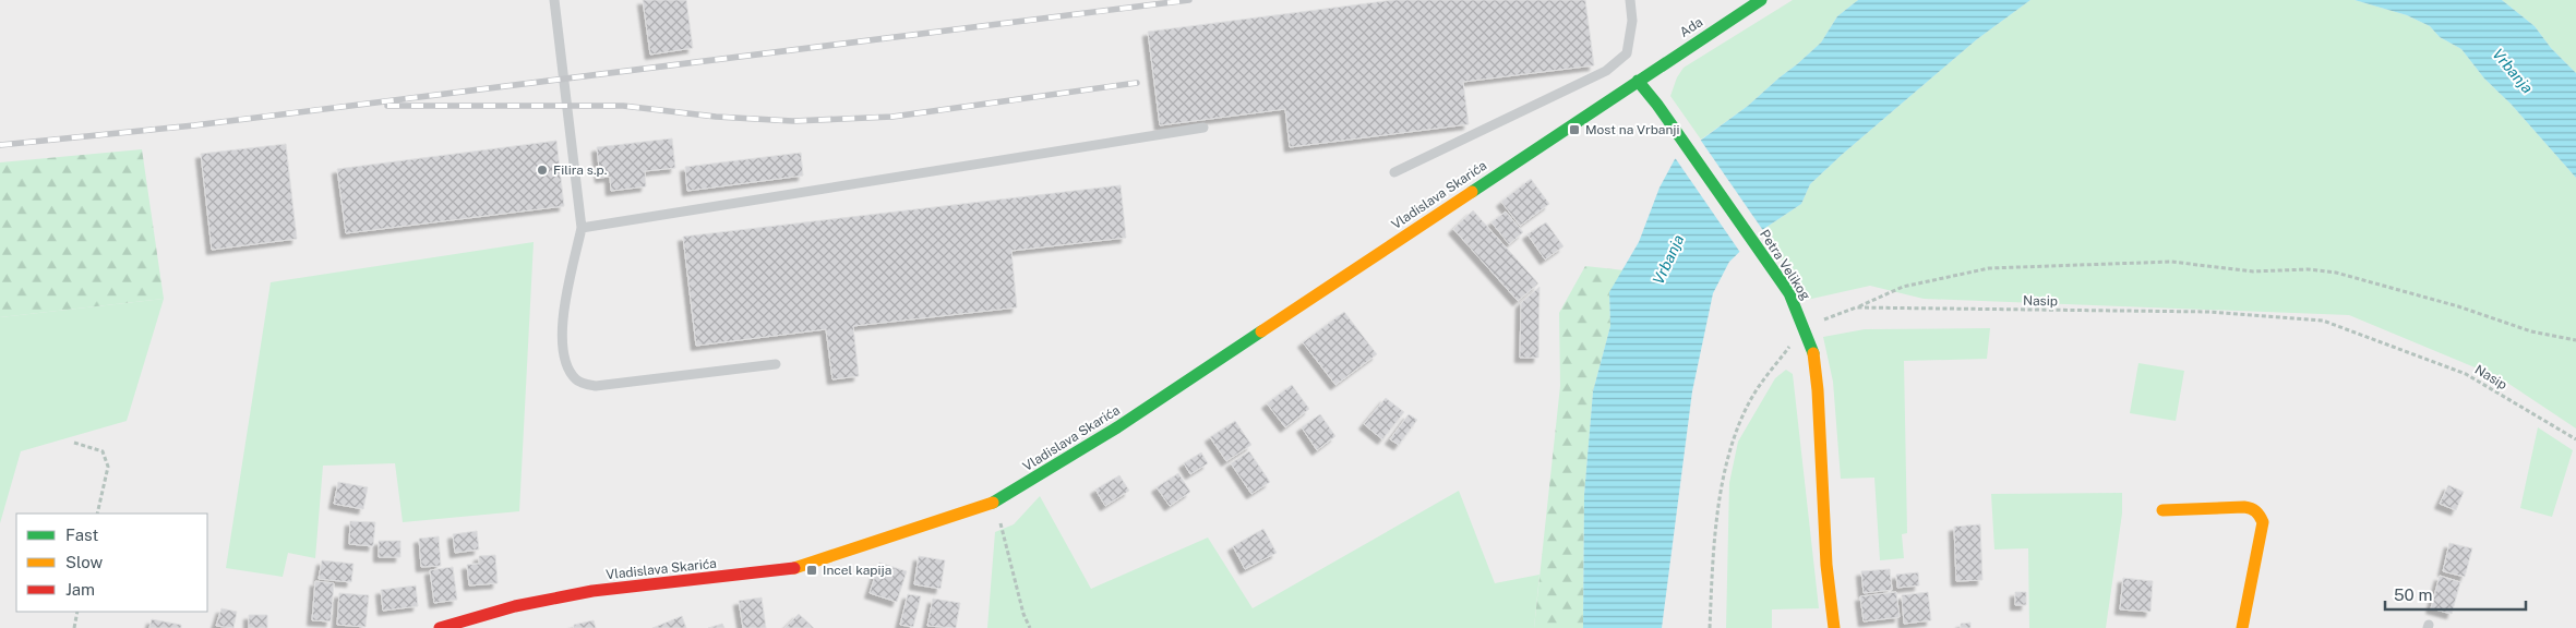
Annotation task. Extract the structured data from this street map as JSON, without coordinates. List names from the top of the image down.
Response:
{
  "streets": {
    "street": ["Ada", "Vladislava Skarića", "Petra Velikog"],
    "path": ["Nasip"]
  },
  "crossings": [
    ["Ada", "Vladislava Skarića"],
    ["Ada", "Petra Velikog"],
    ["Vladislava Skarića", "Petra Velikog"],
    ["Petra Velikog", "Nasip"]
  ],
  "water": ["Vrbanja"],
  "places": {
    "transit": ["Most na Vrbanji", "Incel kapija"],
    "other": ["Filira s.p."]
  },
  "legend": ["Fast", "Slow", "Jam"],
  "scale_bar": "50 m"
}
